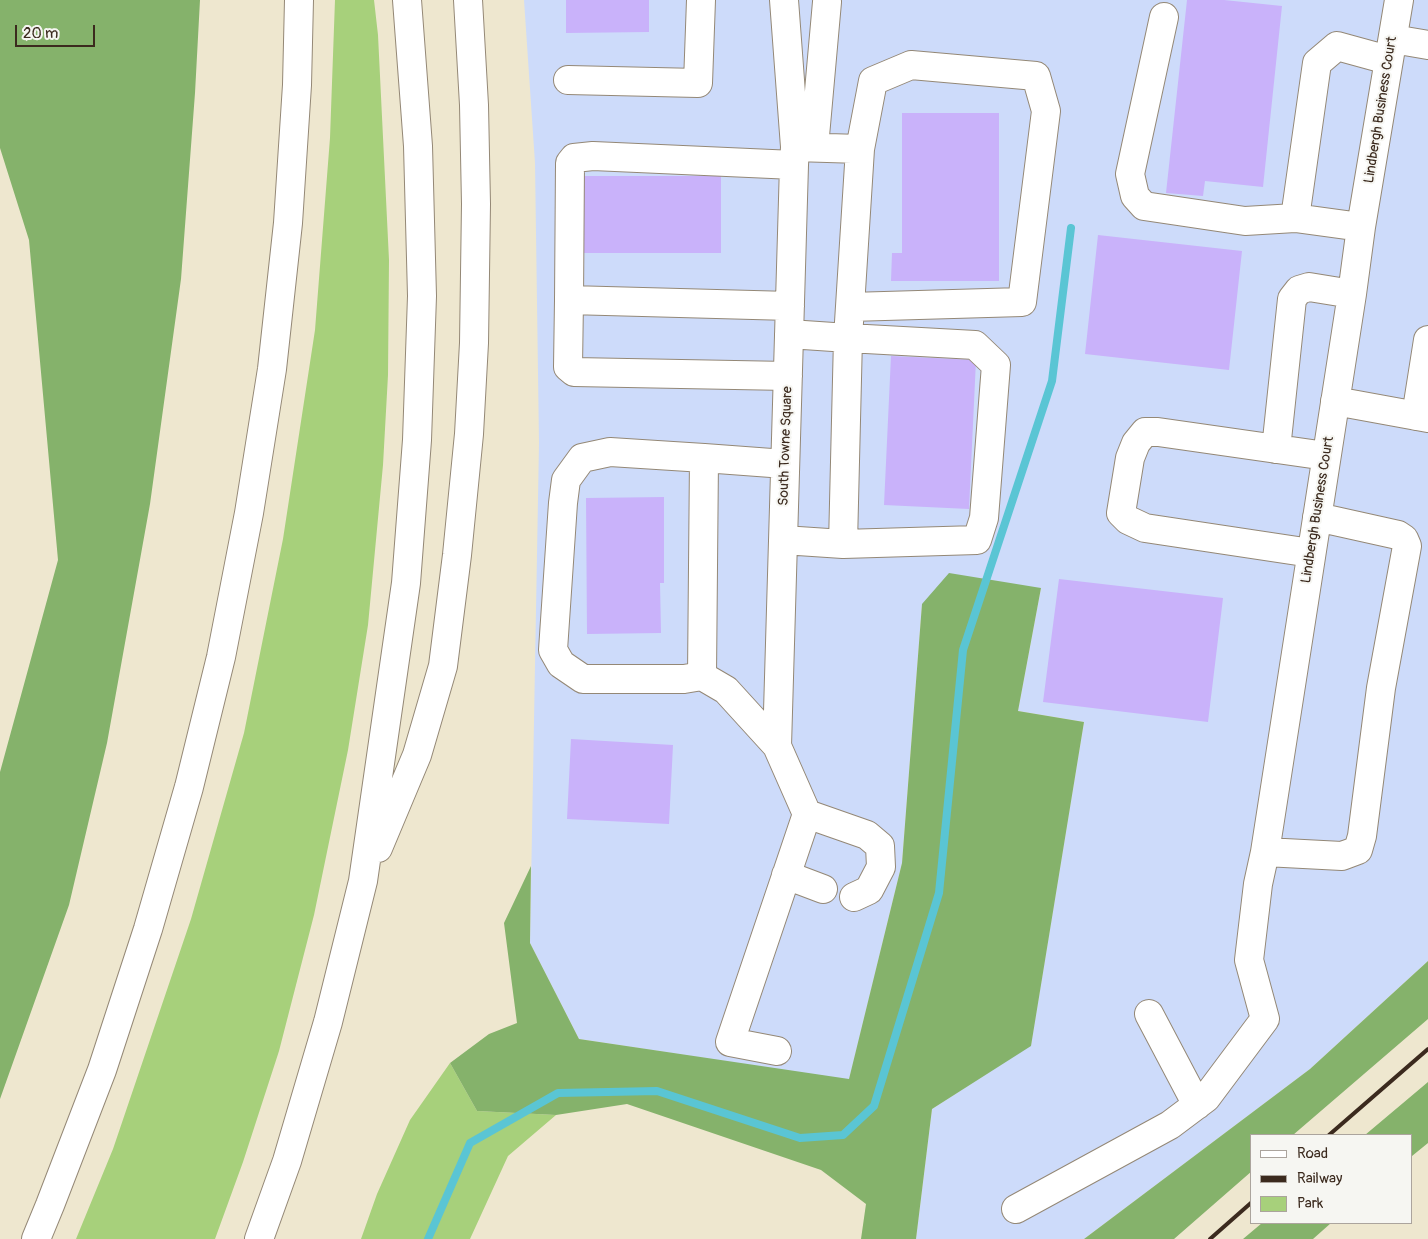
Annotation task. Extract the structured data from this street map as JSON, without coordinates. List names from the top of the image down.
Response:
{
  "streets": {
    "main road": ["Lindbergh Business Court", "South Towne Square"]
  },
  "legend": ["Road", "Railway", "Park"],
  "scale_bar": "20 m"
}
